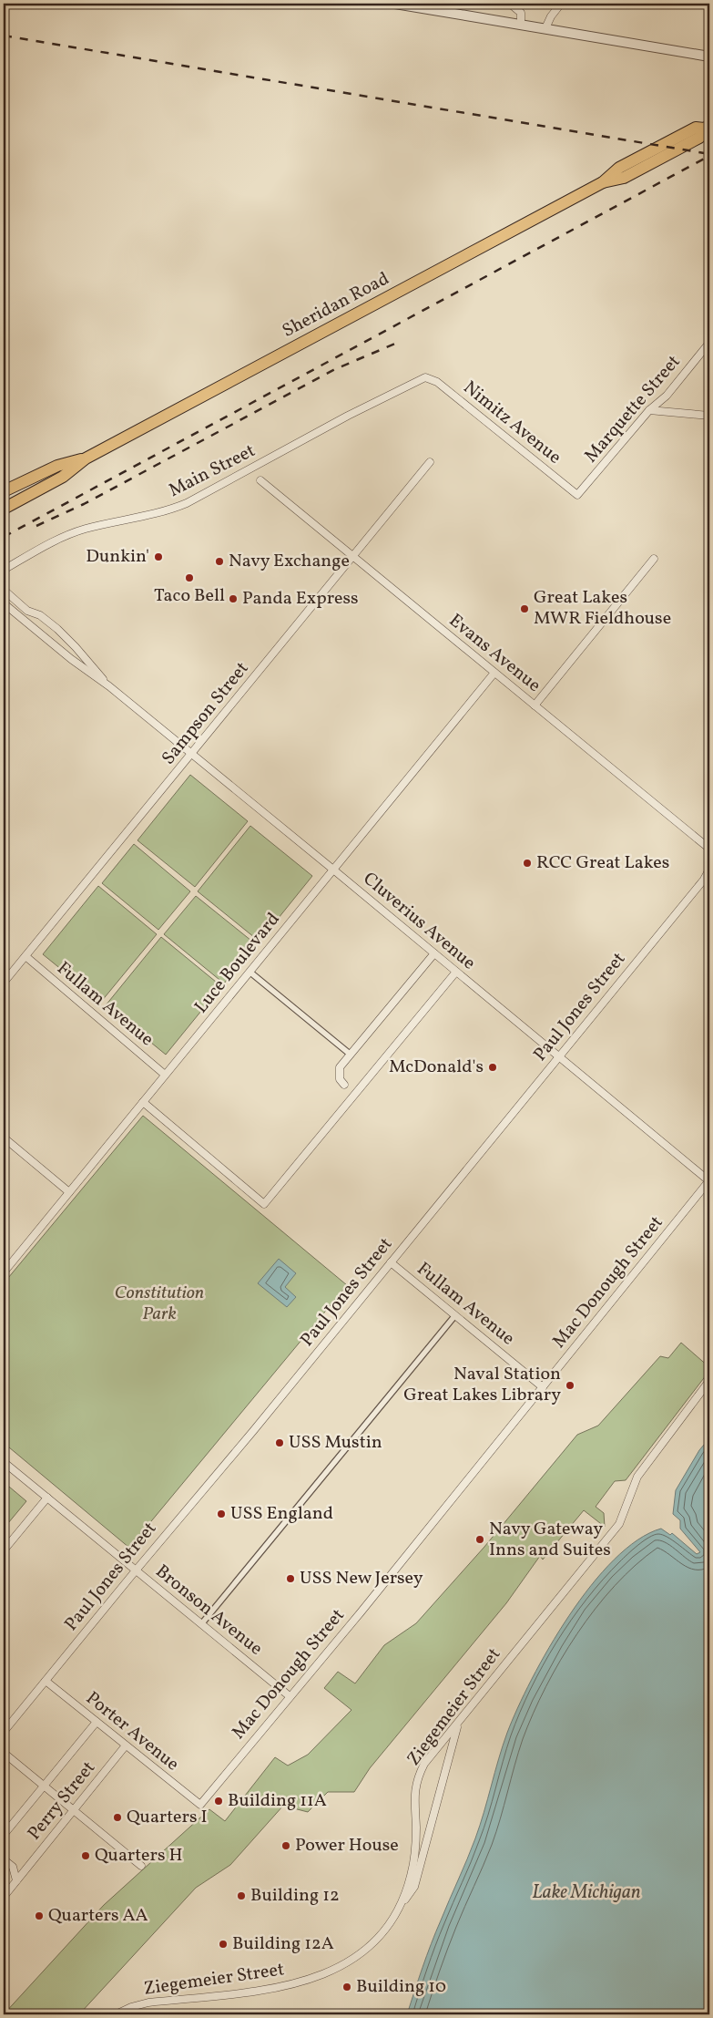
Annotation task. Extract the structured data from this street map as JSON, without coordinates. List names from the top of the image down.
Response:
{
  "streets": {
    "highway": ["Sheridan Road"],
    "street": [
      "Marquette Street",
      "Nimitz Avenue",
      "Main Street",
      "Evans Avenue",
      "Sampson Street",
      "Cluverius Avenue",
      "Luce Boulevard",
      "Fullam Avenue",
      "Paul Jones Street",
      "Mac Donough Street",
      "Bronson Avenue",
      "Ziegemeier Street",
      "Porter Avenue",
      "Perry Street"
    ]
  },
  "crossings": [
    ["Marquette Street", "Nimitz Avenue"],
    ["Nimitz Avenue", "Main Street"],
    ["Evans Avenue", "Sampson Street"],
    ["Evans Avenue", "Luce Boulevard"],
    ["Sampson Street", "Cluverius Avenue"],
    ["Sampson Street", "Fullam Avenue"],
    ["Cluverius Avenue", "Luce Boulevard"],
    ["Cluverius Avenue", "Paul Jones Street"],
    ["Cluverius Avenue", "Mac Donough Street"],
    ["Luce Boulevard", "Fullam Avenue"],
    ["Fullam Avenue", "Paul Jones Street"],
    ["Fullam Avenue", "Mac Donough Street"],
    ["Paul Jones Street", "Bronson Avenue"],
    ["Paul Jones Street", "Porter Avenue"],
    ["Mac Donough Street", "Bronson Avenue"],
    ["Mac Donough Street", "Porter Avenue"],
    ["Porter Avenue", "Perry Street"]
  ],
  "water": ["Lake Michigan"],
  "parks": ["Constitution Park"],
  "places": [
    "Dunkin'",
    "Navy Exchange",
    "Taco Bell",
    "Panda Express",
    "Great Lakes MWR Fieldhouse",
    "RCC Great Lakes",
    "McDonald's",
    "Naval Station Great Lakes Library",
    "USS Mustin",
    "USS England",
    "Navy Gateway Inns and Suites",
    "USS New Jersey",
    "Building 11A",
    "Quarters I",
    "Power House",
    "Quarters H",
    "Building 12",
    "Quarters AA",
    "Building 12A",
    "Building 10"
  ]
}
